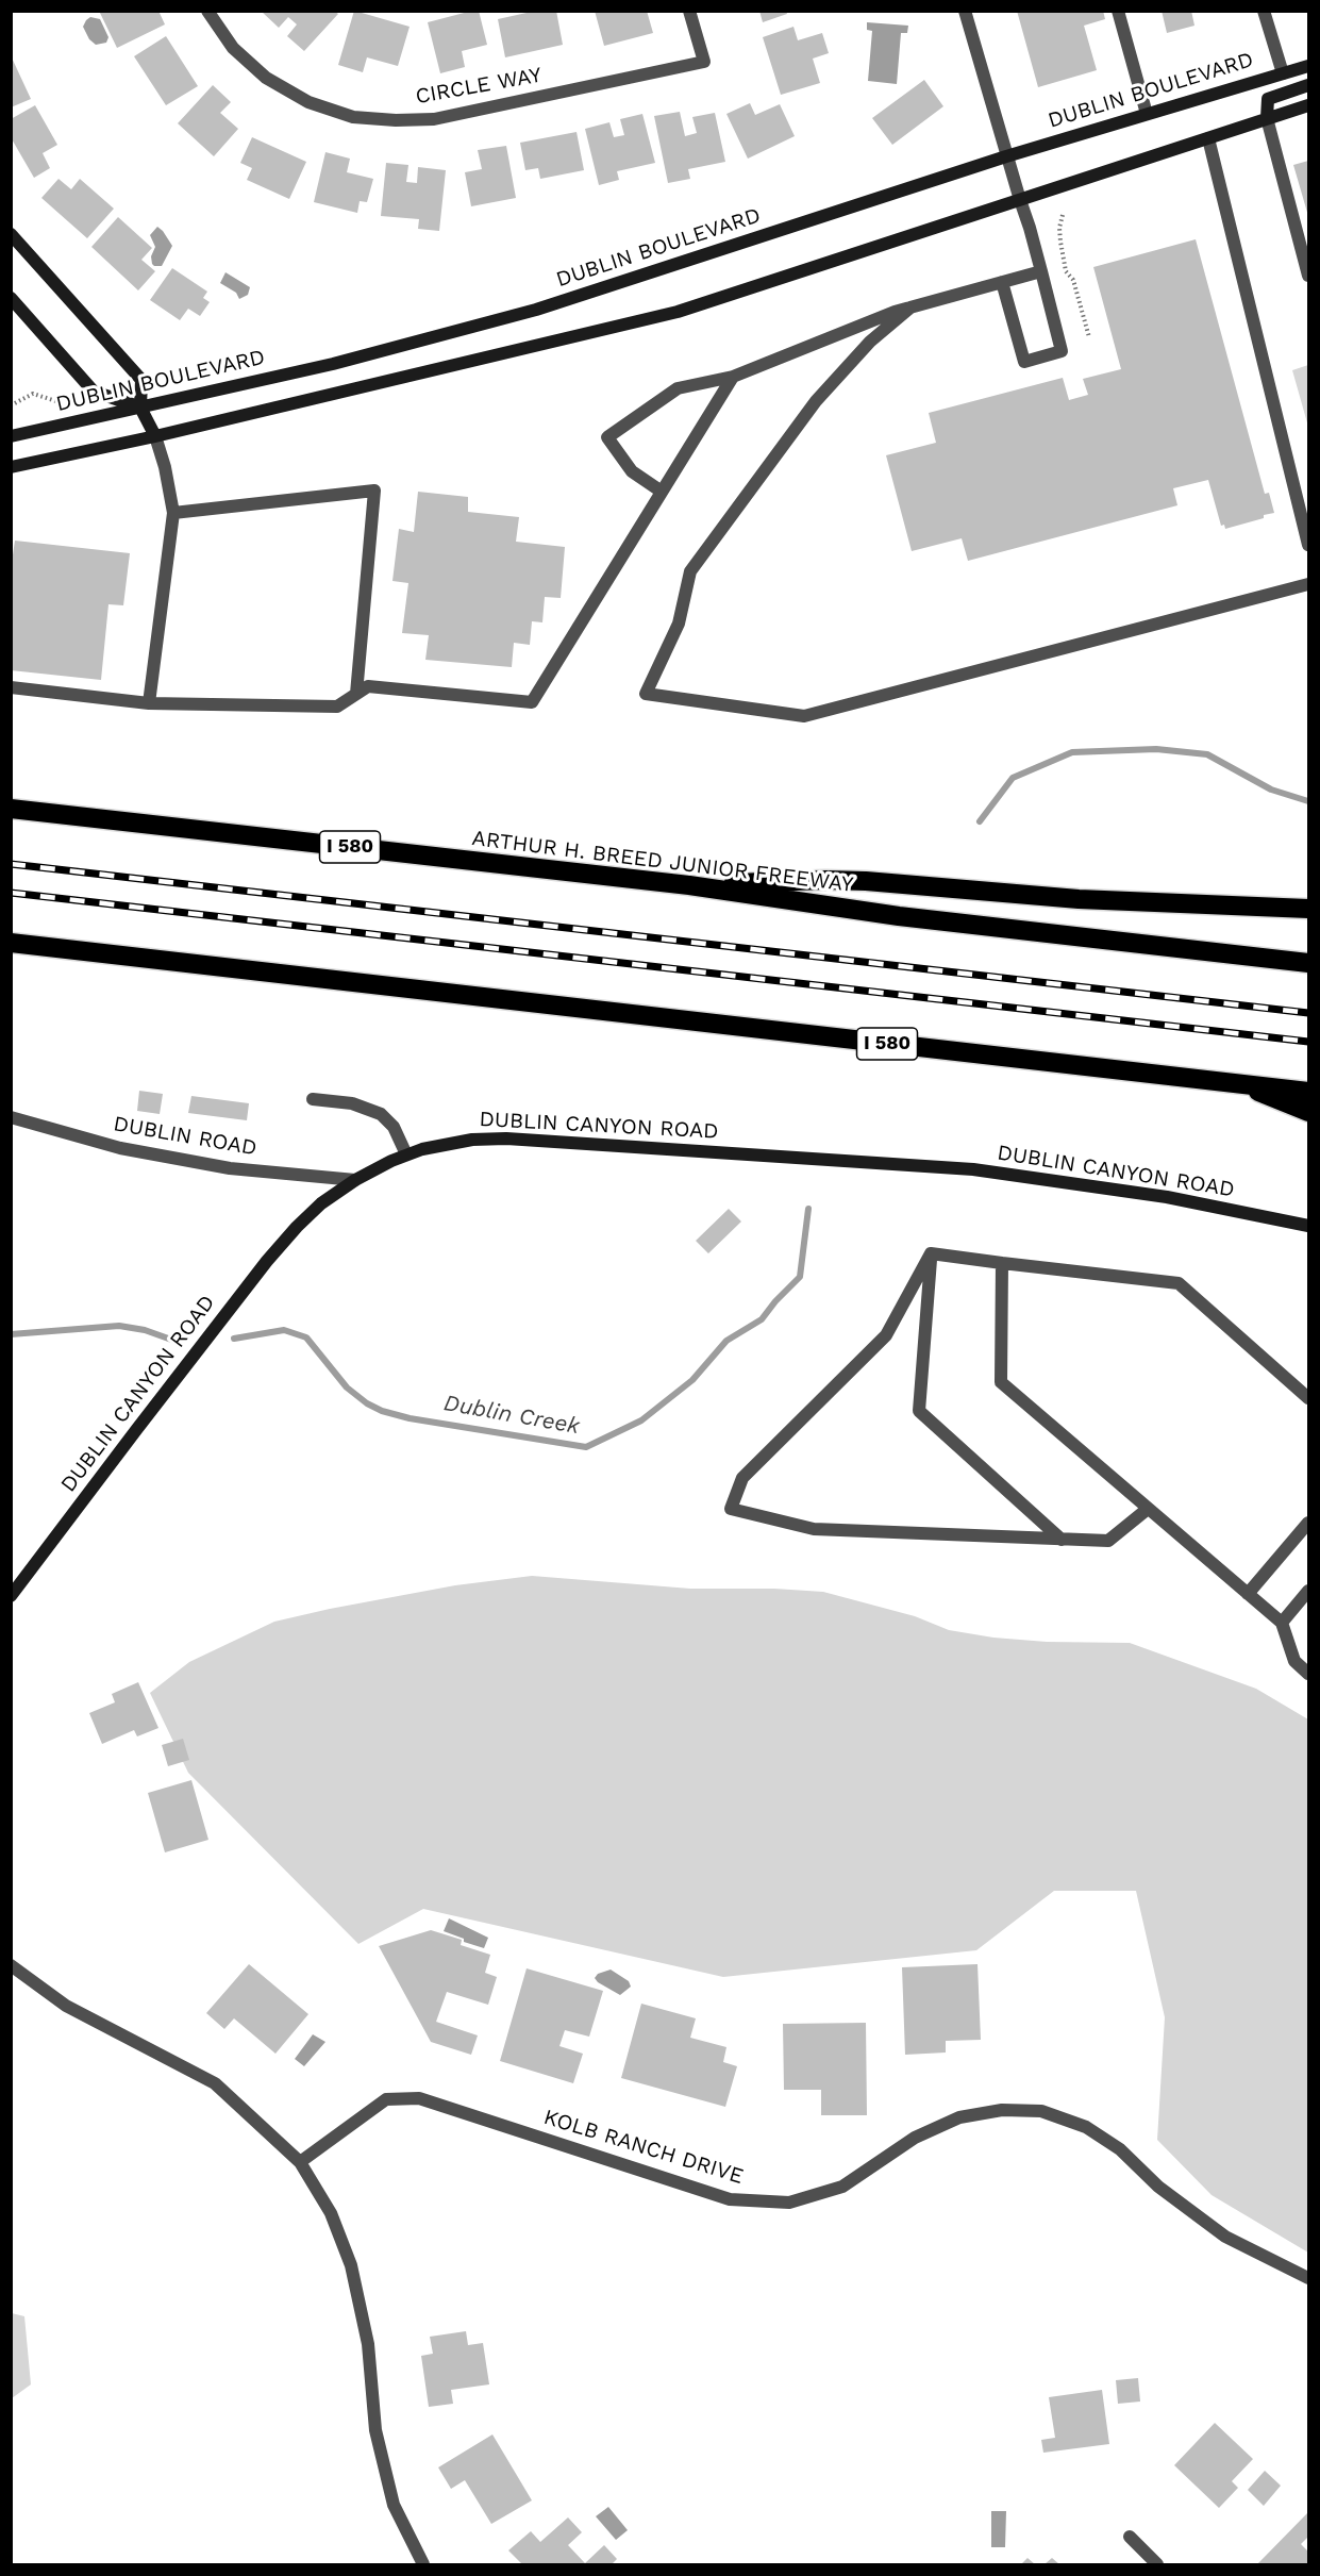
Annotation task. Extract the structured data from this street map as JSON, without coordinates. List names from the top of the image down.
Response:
{
  "streets": {
    "highway": ["I 580", "ARTHUR H. BREED JUNIOR FREEWAY"],
    "street": [
      "CIRCLE WAY",
      "DUBLIN BOULEVARD",
      "DUBLIN CANYON ROAD",
      "DUBLIN ROAD",
      "KOLB RANCH DRIVE"
    ]
  },
  "crossings": [
    ["DUBLIN CANYON ROAD", "DUBLIN ROAD"]
  ],
  "water": ["Dublin Creek"]
}
